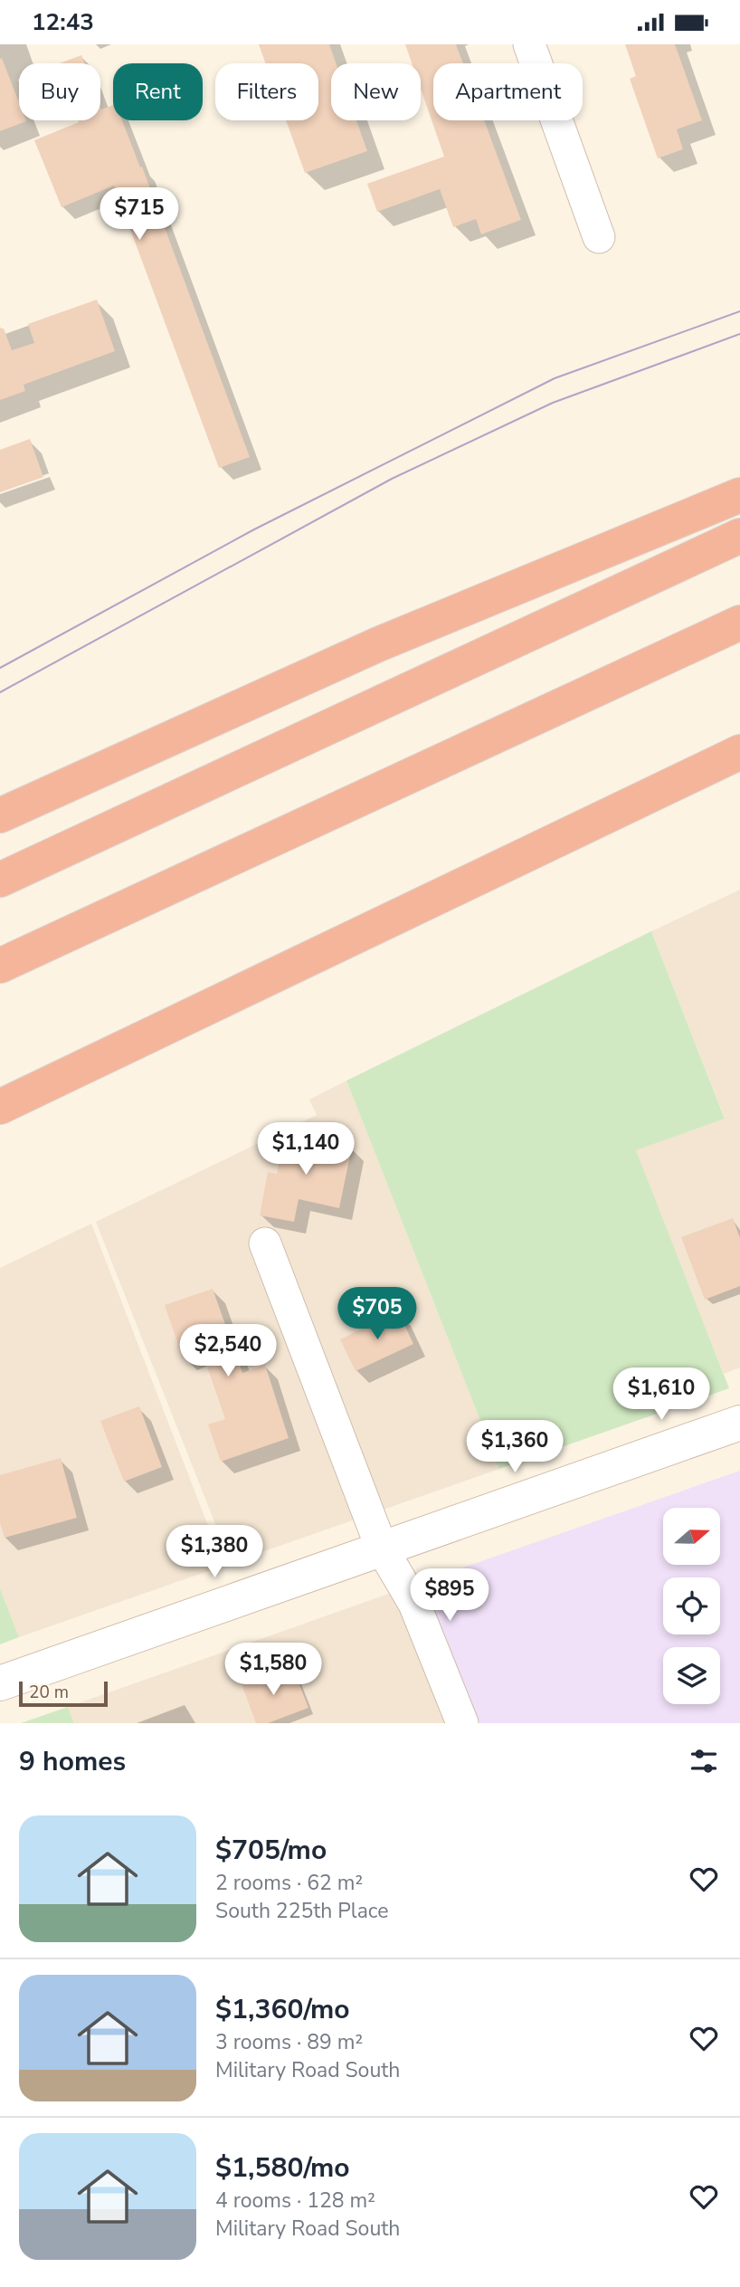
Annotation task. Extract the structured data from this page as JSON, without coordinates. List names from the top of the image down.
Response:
{
  "scale_bar": "20 m",
  "north": "right",
  "page": {
    "status": "12:43",
    "chip": [
      "Buy",
      "Rent",
      "Filters",
      "New",
      "Apartment"
    ],
    "price": [
      "$715",
      "$1,140",
      "$705",
      "$2,540",
      "$1,610",
      "$1,360",
      "$1,380",
      "$895",
      "$1,580"
    ],
    "scale": "20 m",
    "heading": "9 homes",
    "list": [
      {
        "name": "$705/mo",
        "note": "2 rooms · 62 m² · South 225th Place"
      },
      {
        "name": "$1,360/mo",
        "note": "3 rooms · 89 m² · Military Road South"
      },
      {
        "name": "$1,580/mo",
        "note": "4 rooms · 128 m² · Military Road South"
      }
    ]
  }
}
